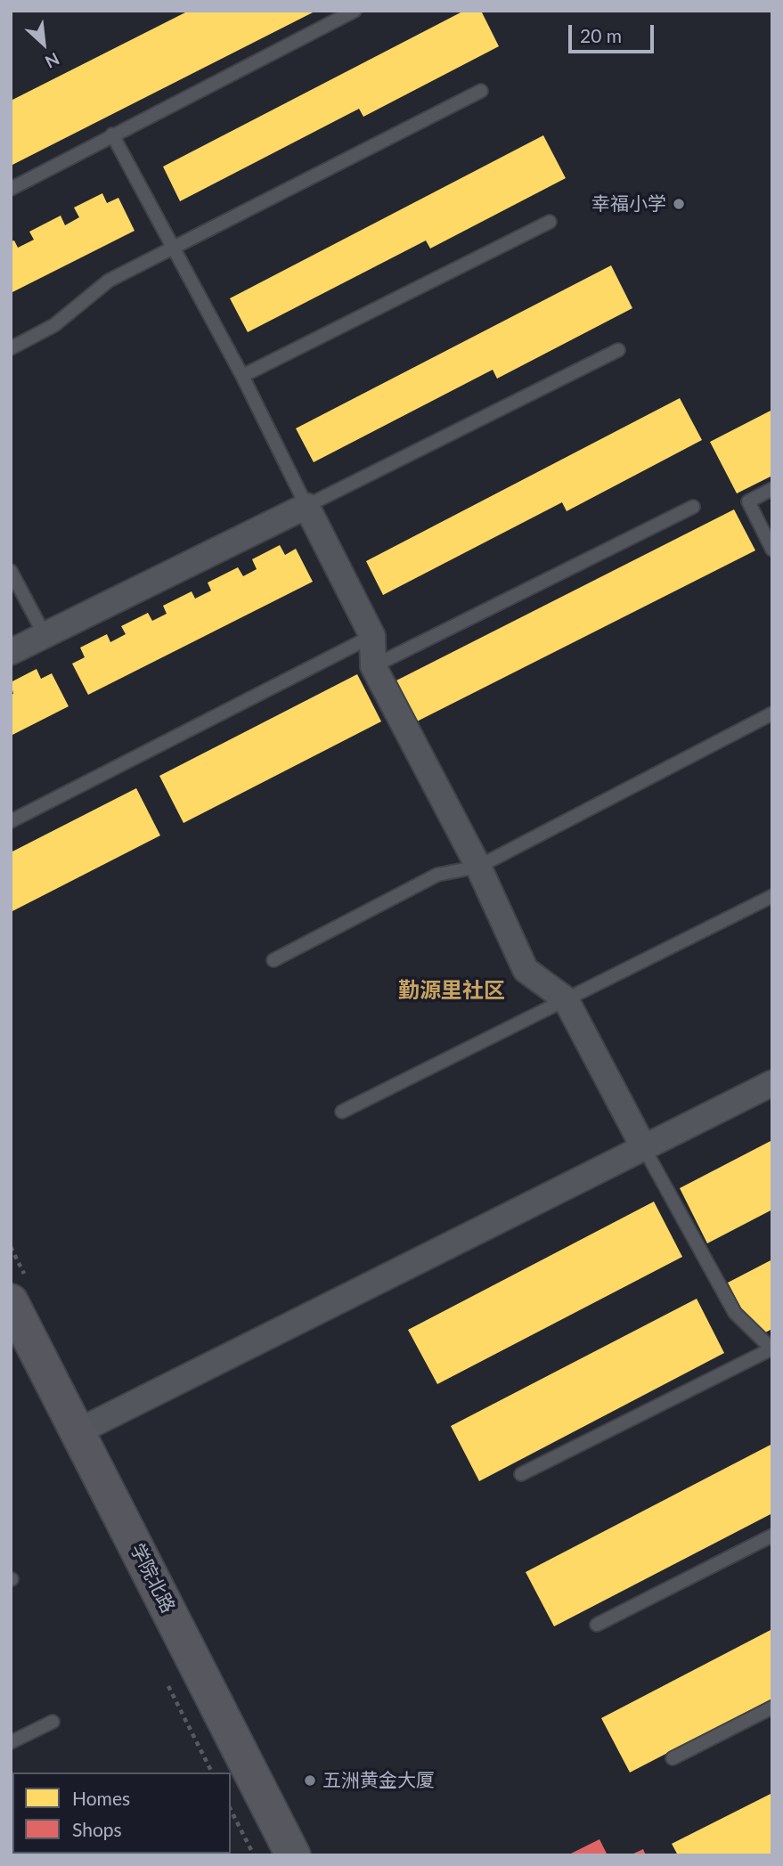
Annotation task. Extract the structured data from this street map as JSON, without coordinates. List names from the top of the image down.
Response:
{
  "streets": {
    "main road": ["学院北路"]
  },
  "districts": ["勤源里社区"],
  "places": ["幸福小学", "五洲黄金大厦"],
  "legend": ["Homes", "Shops"],
  "scale_bar": "20 m",
  "north": "bottom right"
}
